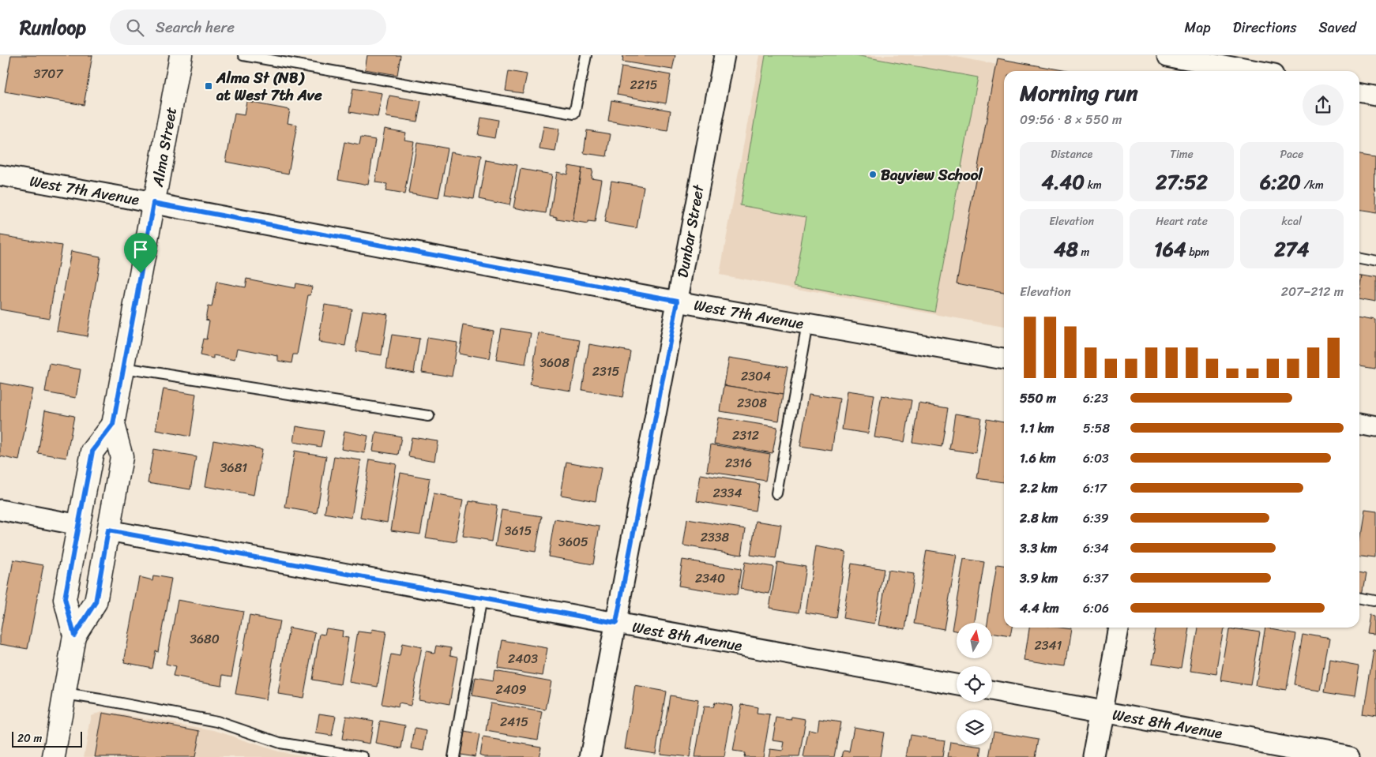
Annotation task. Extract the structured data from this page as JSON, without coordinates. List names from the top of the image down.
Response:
{
  "streets": {
    "main road": ["Alma Street"],
    "street": ["West 7th Avenue", "Dunbar Street", "West 8th Avenue"]
  },
  "crossings": [
    ["Alma Street", "West 7th Avenue"],
    ["Alma Street", "West 8th Avenue"],
    ["West 7th Avenue", "Dunbar Street"],
    ["Dunbar Street", "West 8th Avenue"]
  ],
  "places": {
    "transit": ["Alma St (NB) at West 7th Ave"],
    "other": ["Bayview School"]
  },
  "house_numbers": [
    "3707",
    "2215",
    "3608",
    "2315",
    "2304",
    "2308",
    "2312",
    "2316",
    "3681",
    "2334",
    "3615",
    "2338",
    "3605",
    "2340",
    "3680",
    "2341",
    "2403",
    "2409",
    "2415"
  ],
  "scale_bar": "20 m",
  "north": "top",
  "page": {
    "header": "Runloop",
    "search": "Search here",
    "nav": ["Map", "Directions", "Saved"],
    "heading": ["Morning run", "09:56 · 8 × 550 m"],
    "stats": [
      ["Distance", "4.40 km"],
      ["Time", "27:52"],
      ["Pace", "6:20 /km"],
      ["Elevation", "48 m"],
      ["Heart rate", "164 bpm"],
      ["kcal", "274"]
    ],
    "chart": ["Elevation", "207–212 m"],
    "list": [
      {
        "name": "550 m",
        "note": "6:23"
      },
      {
        "name": "1.1 km",
        "note": "5:58"
      },
      {
        "name": "1.6 km",
        "note": "6:03"
      },
      {
        "name": "2.2 km",
        "note": "6:17"
      },
      {
        "name": "2.8 km",
        "note": "6:39"
      },
      {
        "name": "3.3 km",
        "note": "6:34"
      },
      {
        "name": "3.9 km",
        "note": "6:37"
      },
      {
        "name": "4.4 km",
        "note": "6:06"
      }
    ],
    "scale": "20 m"
  }
}
